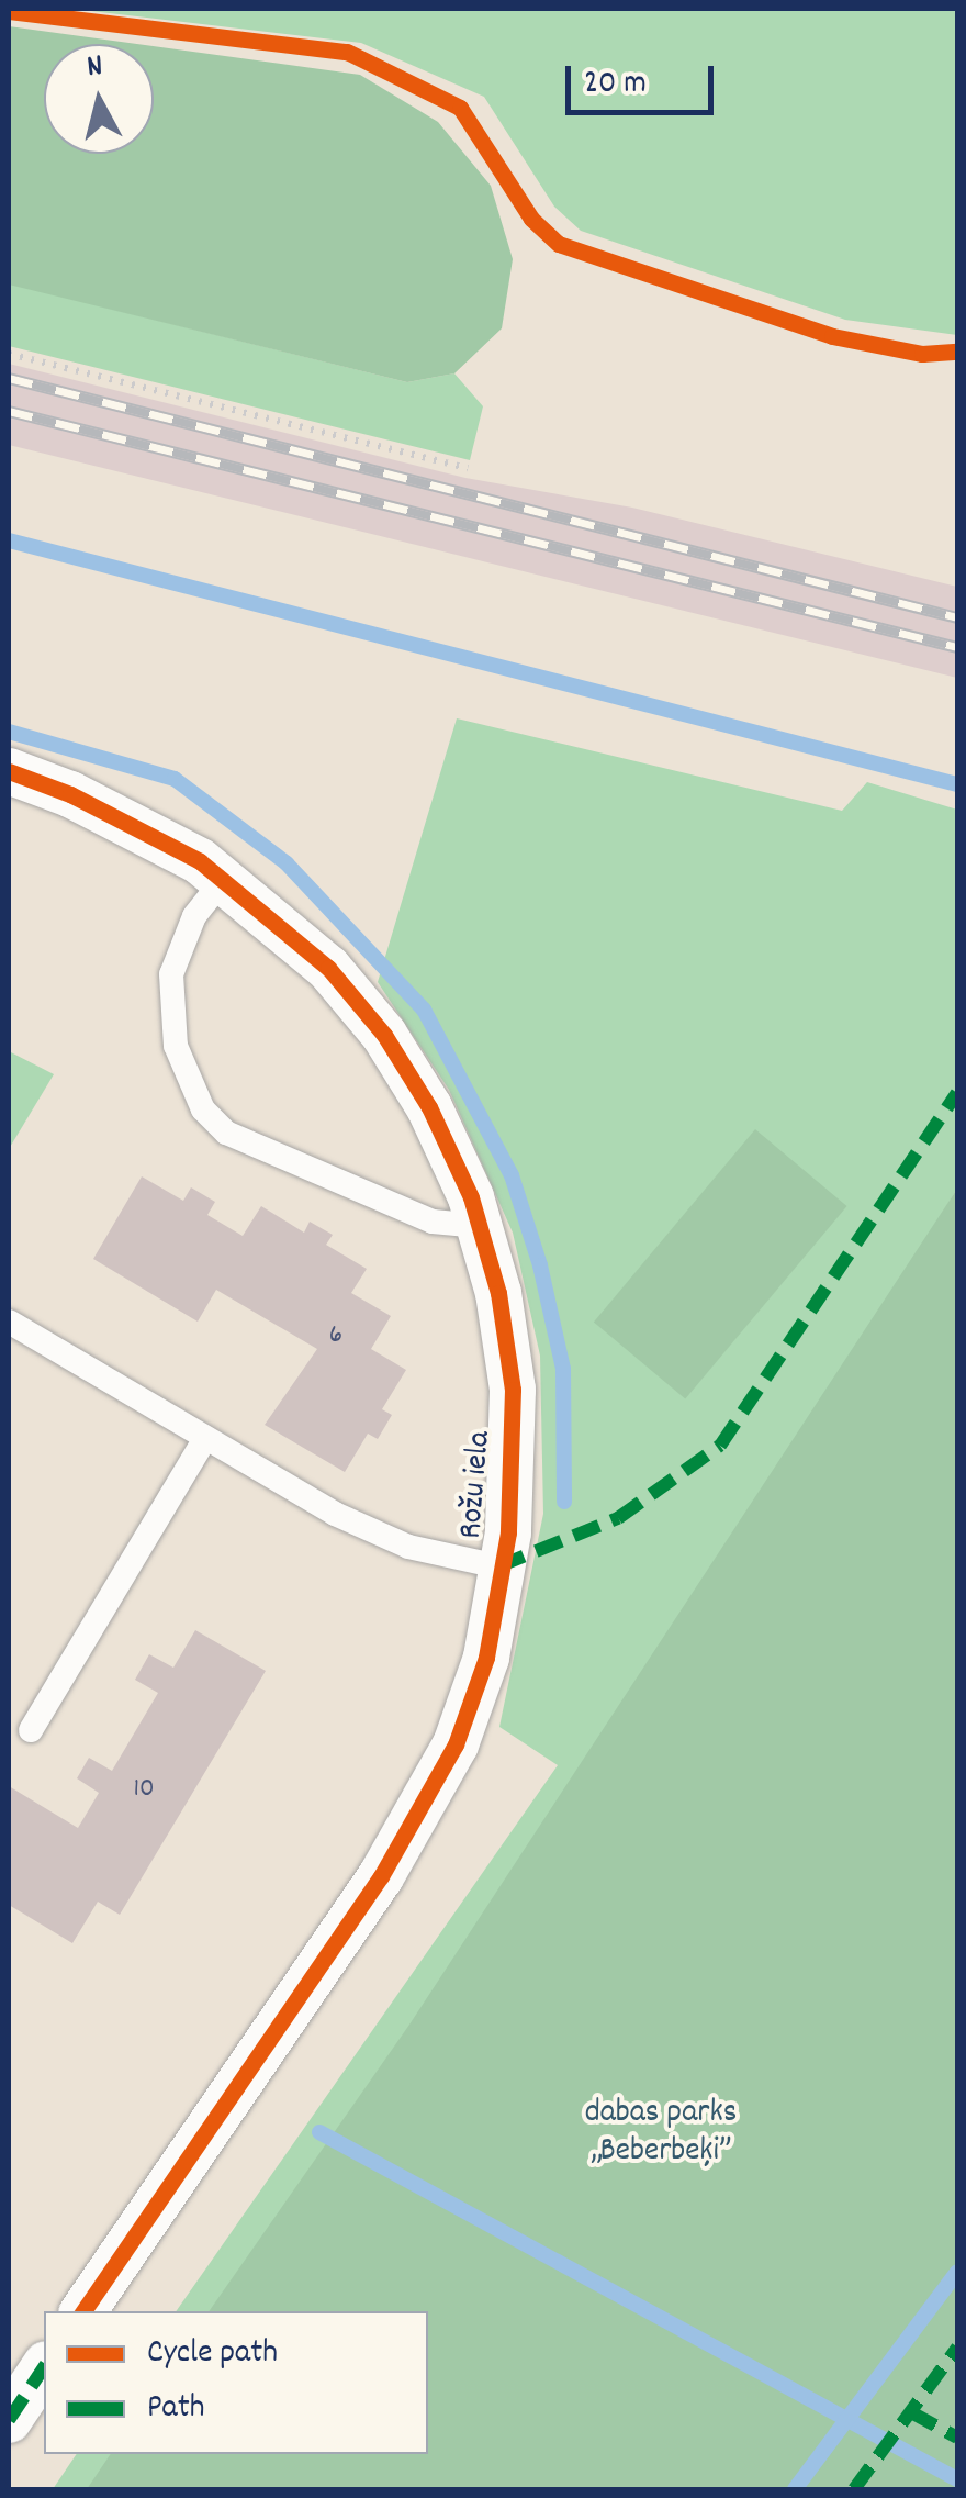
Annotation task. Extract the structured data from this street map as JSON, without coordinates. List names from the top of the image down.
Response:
{
  "streets": {
    "street": ["Rožu iela"]
  },
  "parks": ["dabas parks „Beberbeķi”"],
  "house_numbers": ["6", "10"],
  "legend": ["Cycle path", "Path"],
  "scale_bar": "20 m",
  "north": "top"
}
